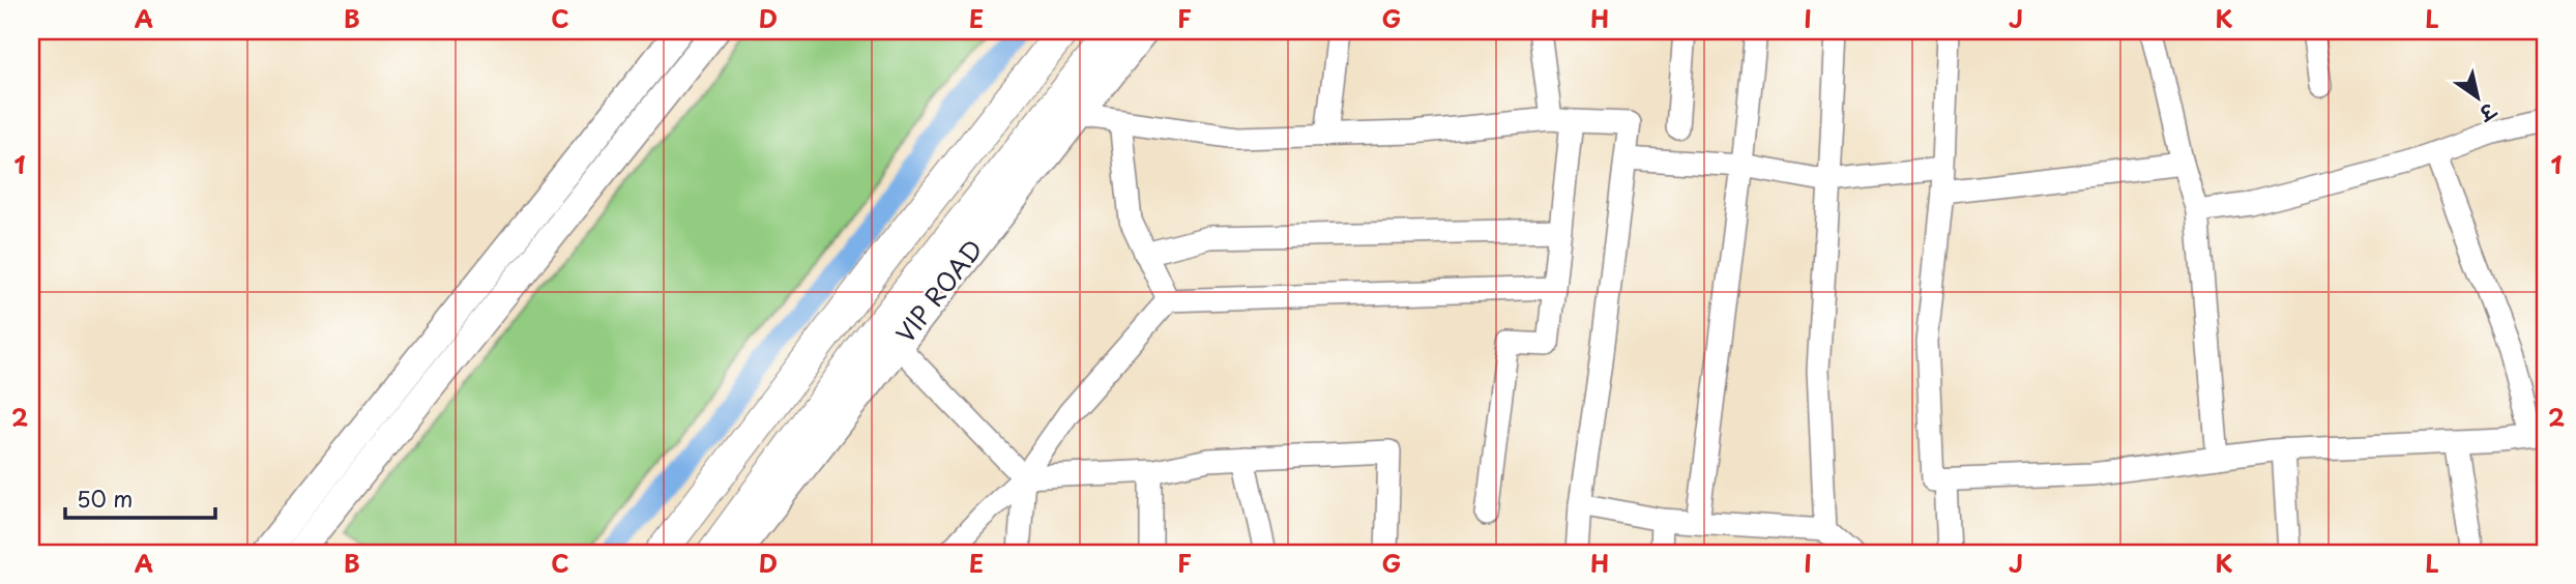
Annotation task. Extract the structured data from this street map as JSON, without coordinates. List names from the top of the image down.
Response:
{
  "streets": {
    "main road": ["VIP ROAD"]
  },
  "scale_bar": "50 m",
  "north": "bottom right",
  "grid": {
    "columns": [
      "A",
      "B",
      "C",
      "D",
      "E",
      "F",
      "G",
      "H",
      "I",
      "J",
      "K",
      "L"
    ],
    "rows": ["1", "2"]
  }
}
